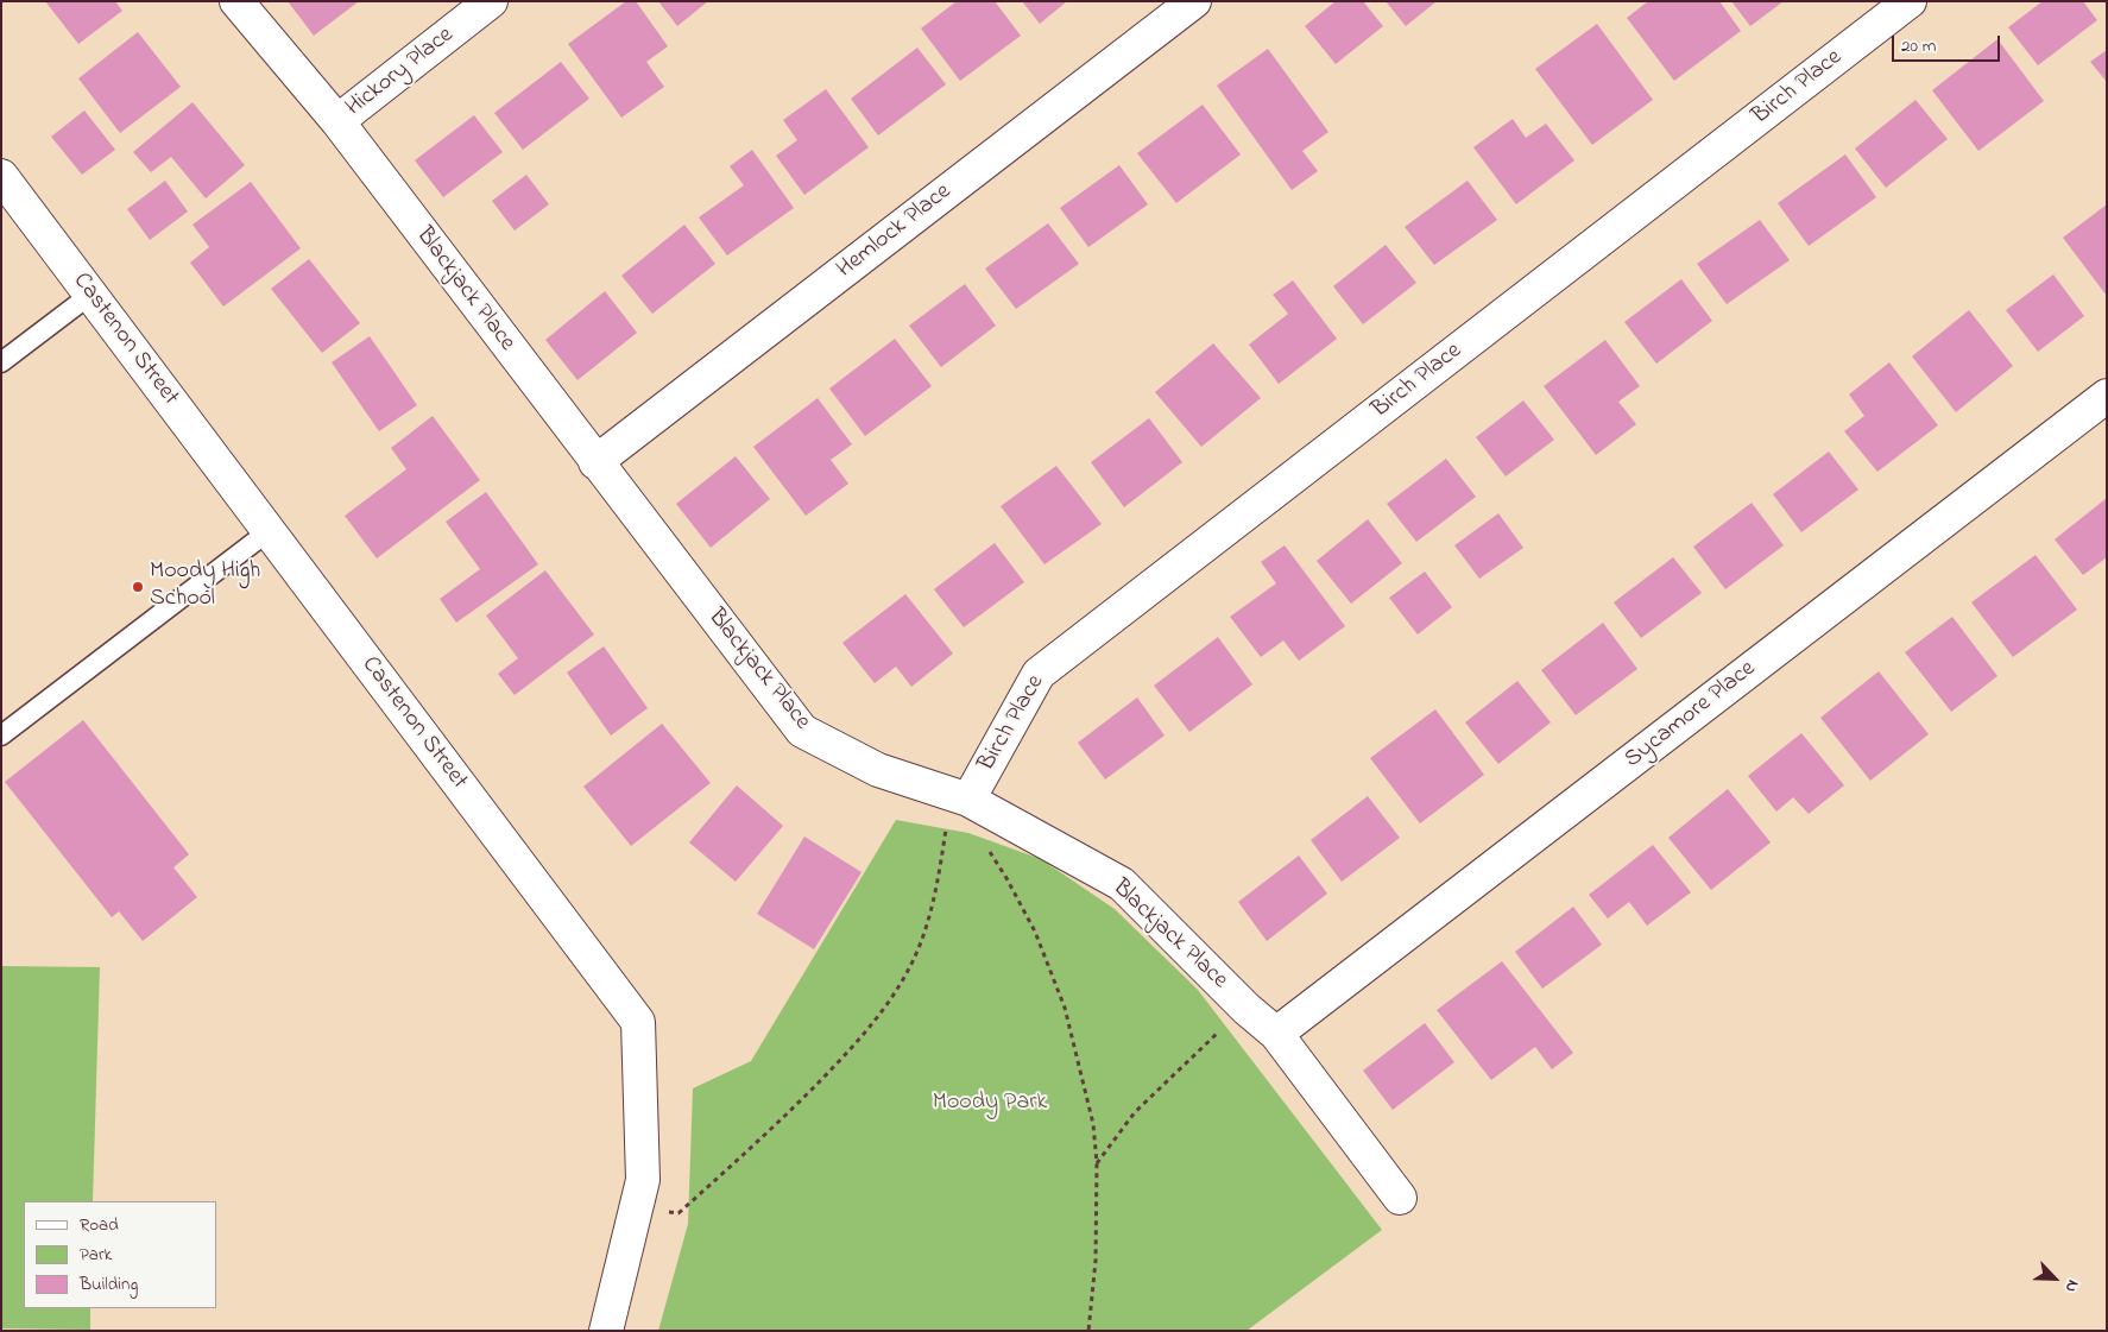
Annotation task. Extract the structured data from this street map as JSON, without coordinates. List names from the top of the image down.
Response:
{
  "streets": {
    "street": [
      "Hickory Place",
      "Birch Place",
      "Hemlock Place",
      "Blackjack Place",
      "Castenon Street",
      "Sycamore Place"
    ]
  },
  "crossings": [
    ["Hickory Place", "Blackjack Place"],
    ["Birch Place", "Blackjack Place"],
    ["Hemlock Place", "Blackjack Place"],
    ["Blackjack Place", "Sycamore Place"]
  ],
  "parks": ["Moody Park"],
  "places": ["Moody High School"],
  "legend": ["Road", "Park", "Building"],
  "scale_bar": "20 m",
  "north": "bottom right"
}
